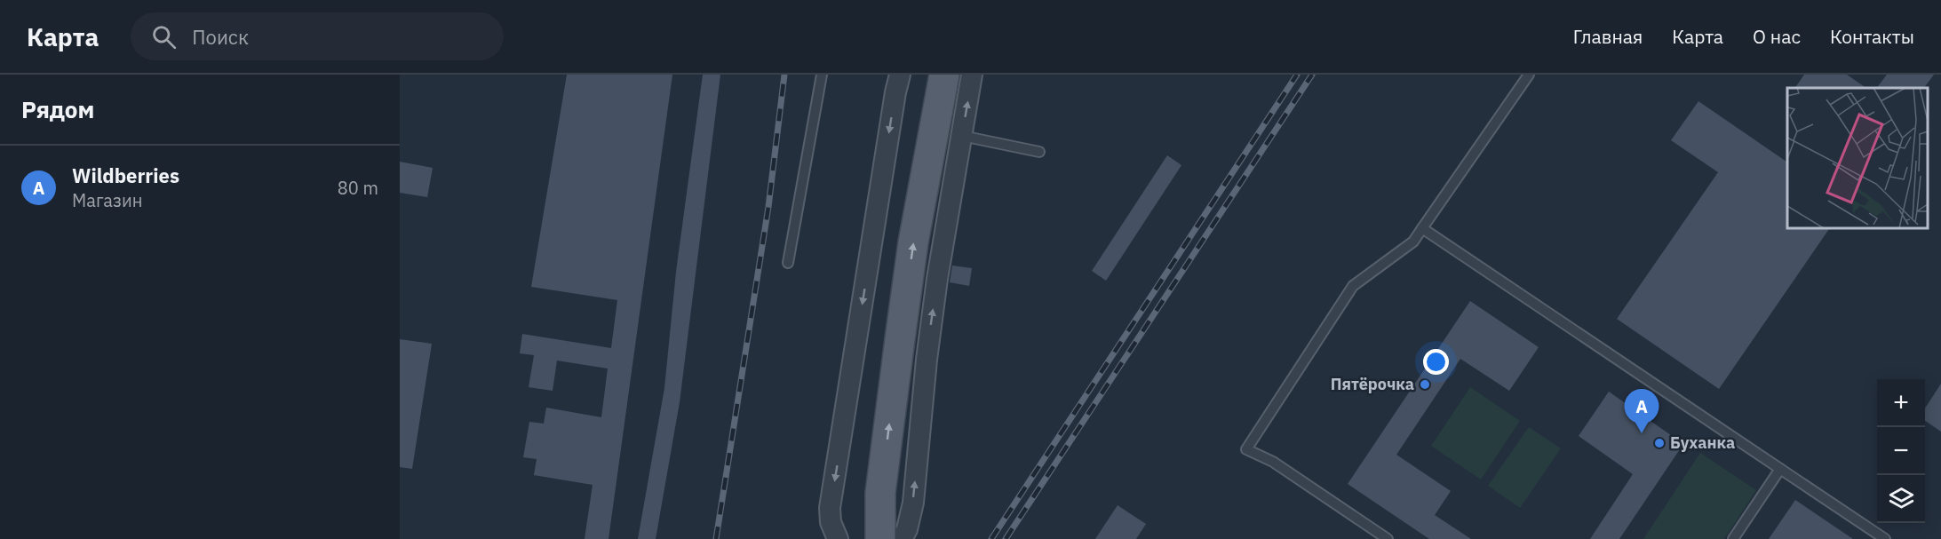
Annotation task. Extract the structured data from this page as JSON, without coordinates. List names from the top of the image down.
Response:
{
  "places": ["Пятёрочка", "Буханка"],
  "page": {
    "header": "Карта",
    "search": "Поиск",
    "nav": [
      "Главная",
      "Карта",
      "О нас",
      "Контакты"
    ],
    "heading": "Рядом",
    "list": [
      {
        "mark": "A",
        "name": "Wildberries",
        "note": "Магазин",
        "value": "80 m"
      }
    ],
    "map_buttons": ["+", "−"],
    "pins": "A"
  }
}
